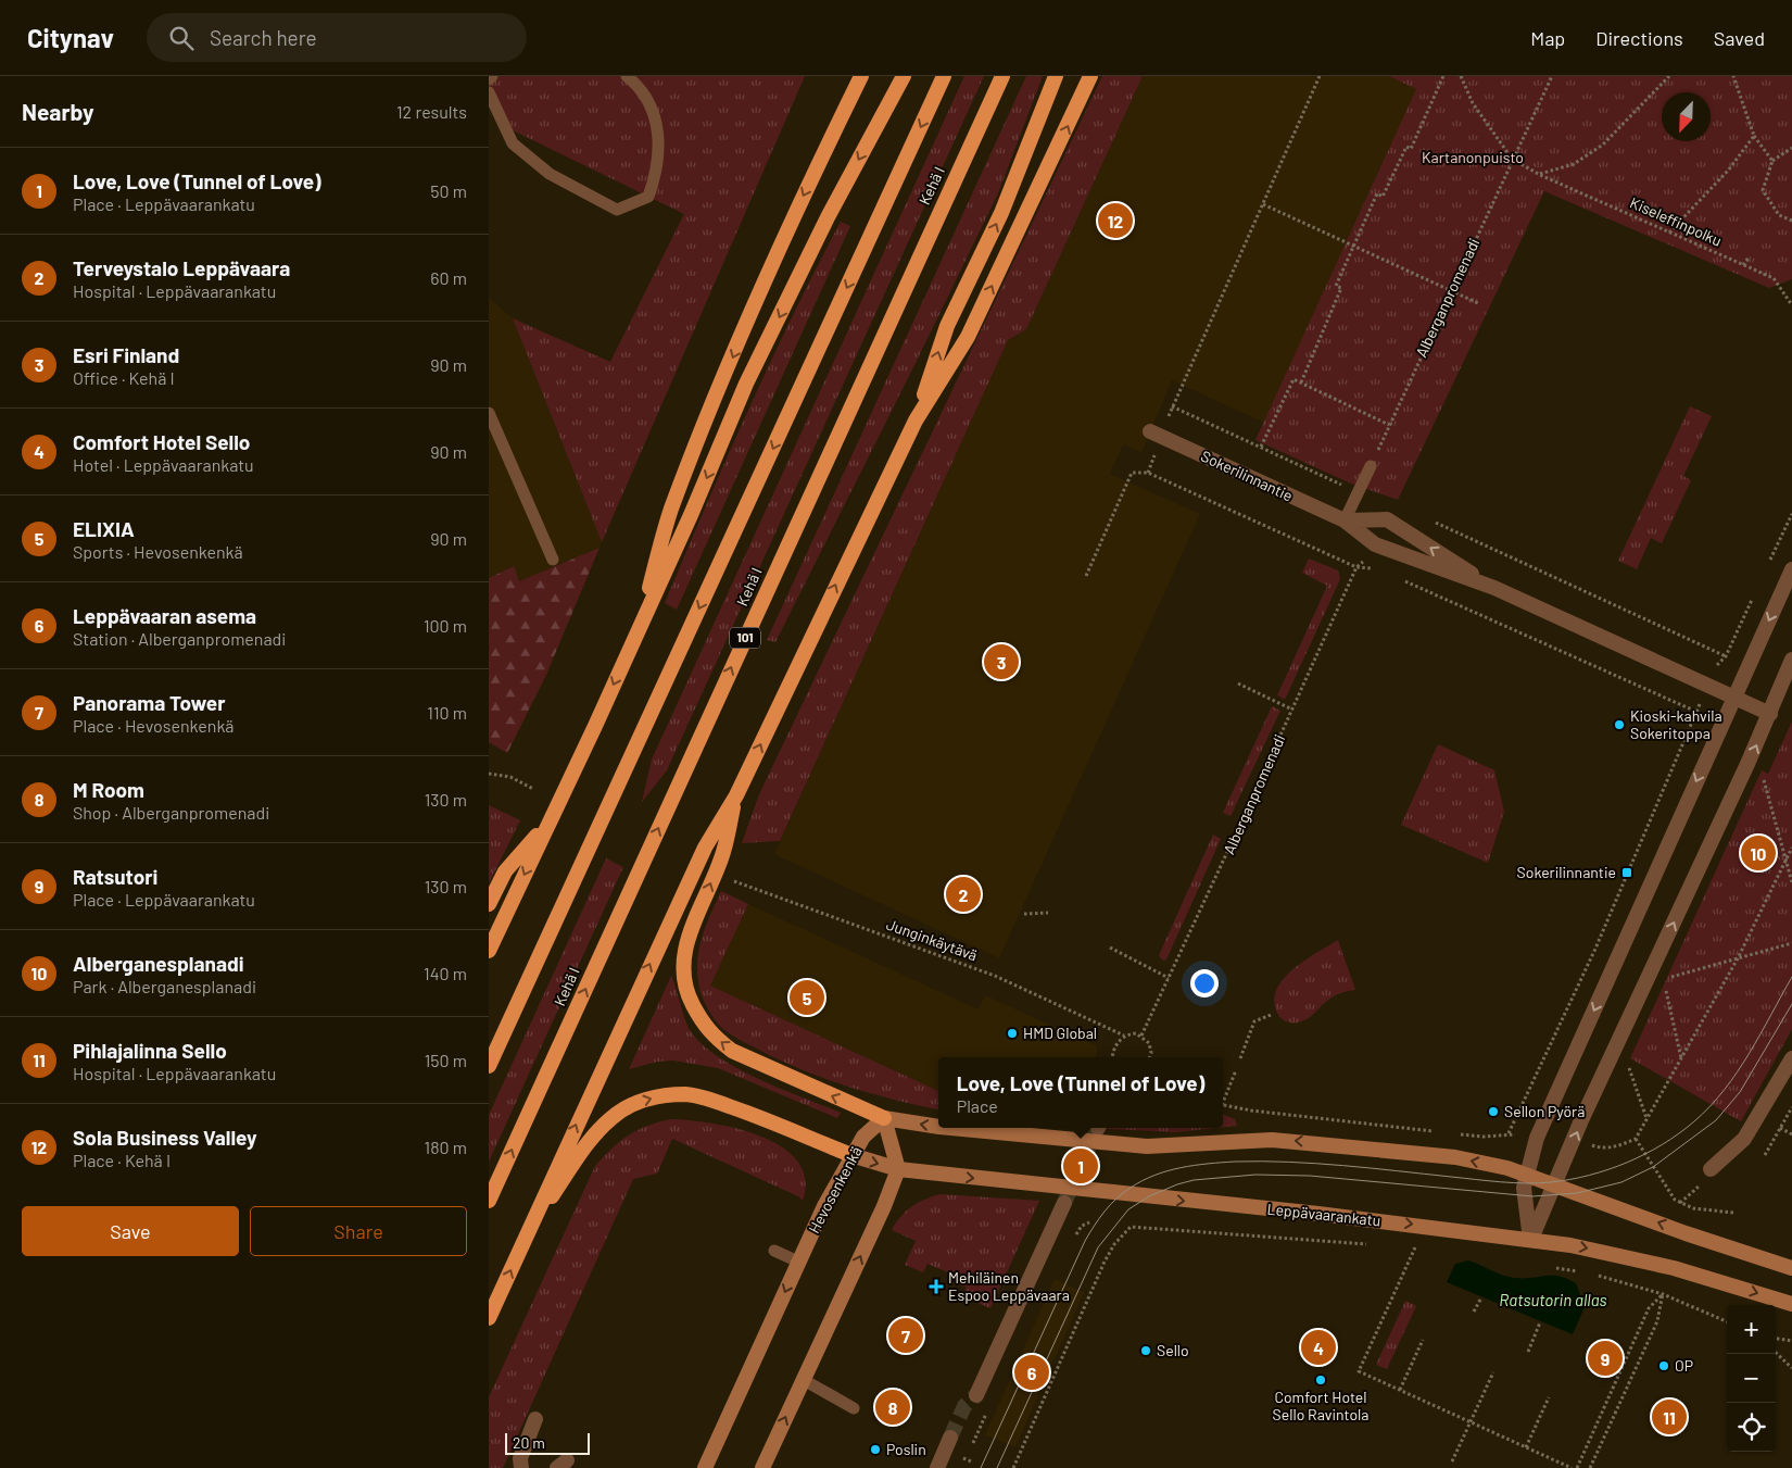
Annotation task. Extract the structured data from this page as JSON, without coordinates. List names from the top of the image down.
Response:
{
  "streets": {
    "highway": ["Kehä I", "101"],
    "main road": ["Hevosenkenkä", "Leppävaarankatu"],
    "street": ["Sokerilinnantie"],
    "path": ["Kiseleffinpolku", "Alberganpromenadi", "Junginkäytävä"]
  },
  "crossings": [
    ["Hevosenkenkä", "Leppävaarankatu"]
  ],
  "water": ["Ratsutorin allas"],
  "parks": ["Kartanonpuisto"],
  "places": {
    "other": [
      "Kioski-kahvila Sokeritoppa",
      "HMD Global",
      "Sellon Pyörä",
      "Sello",
      "OP",
      "Comfort Hotel Sello Ravintola",
      "Poslin"
    ],
    "transit": ["Sokerilinnantie"],
    "health": ["Mehiläinen Espoo Leppävaara"]
  },
  "scale_bar": "20 m",
  "north": "bottom left",
  "page": {
    "header": "Citynav",
    "search": "Search here",
    "nav": ["Map", "Directions", "Saved"],
    "heading": ["Nearby", "12 results"],
    "list": [
      {
        "mark": "1",
        "name": "Love, Love (Tunnel of Love)",
        "note": "Place · Leppävaarankatu",
        "value": "50 m"
      },
      {
        "mark": "2",
        "name": "Terveystalo Leppävaara",
        "note": "Hospital · Leppävaarankatu",
        "value": "60 m"
      },
      {
        "mark": "3",
        "name": "Esri Finland",
        "note": "Office · Kehä I",
        "value": "90 m"
      },
      {
        "mark": "4",
        "name": "Comfort Hotel Sello",
        "note": "Hotel · Leppävaarankatu",
        "value": "90 m"
      },
      {
        "mark": "5",
        "name": "ELIXIA",
        "note": "Sports · Hevosenkenkä",
        "value": "90 m"
      },
      {
        "mark": "6",
        "name": "Leppävaaran asema",
        "note": "Station · Alberganpromenadi",
        "value": "100 m"
      },
      {
        "mark": "7",
        "name": "Panorama Tower",
        "note": "Place · Hevosenkenkä",
        "value": "110 m"
      },
      {
        "mark": "8",
        "name": "M Room",
        "note": "Shop · Alberganpromenadi",
        "value": "130 m"
      },
      {
        "mark": "9",
        "name": "Ratsutori",
        "note": "Place · Leppävaarankatu",
        "value": "130 m"
      },
      {
        "mark": "10",
        "name": "Alberganesplanadi",
        "note": "Park · Alberganesplanadi",
        "value": "140 m"
      },
      {
        "mark": "11",
        "name": "Pihlajalinna Sello",
        "note": "Hospital · Leppävaarankatu",
        "value": "150 m"
      },
      {
        "mark": "12",
        "name": "Sola Business Valley",
        "note": "Place · Kehä I",
        "value": "180 m"
      }
    ],
    "pins": [
      "12",
      "3",
      "10",
      "2",
      "5",
      "1",
      "7",
      "4",
      "9",
      "6",
      "8",
      "11"
    ],
    "popup": ["Love, Love (Tunnel of Love)", "Place"],
    "buttons": ["Save", "Share"],
    "map_buttons": ["+", "−"],
    "scale": "20 m"
  }
}
